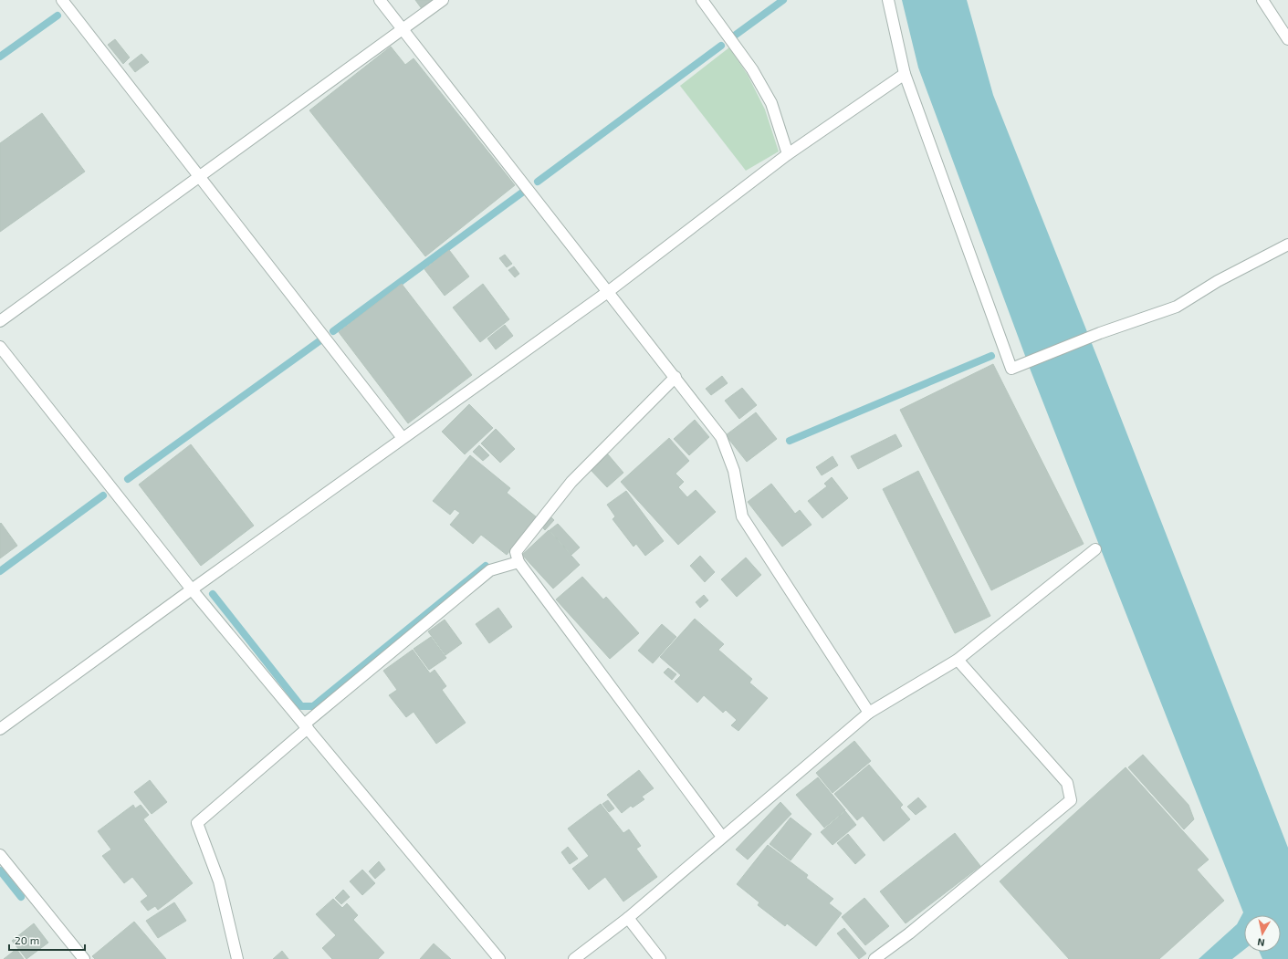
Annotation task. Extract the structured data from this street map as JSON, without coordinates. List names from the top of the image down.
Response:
{
  "scale_bar": "20 m",
  "north": "bottom"
}
